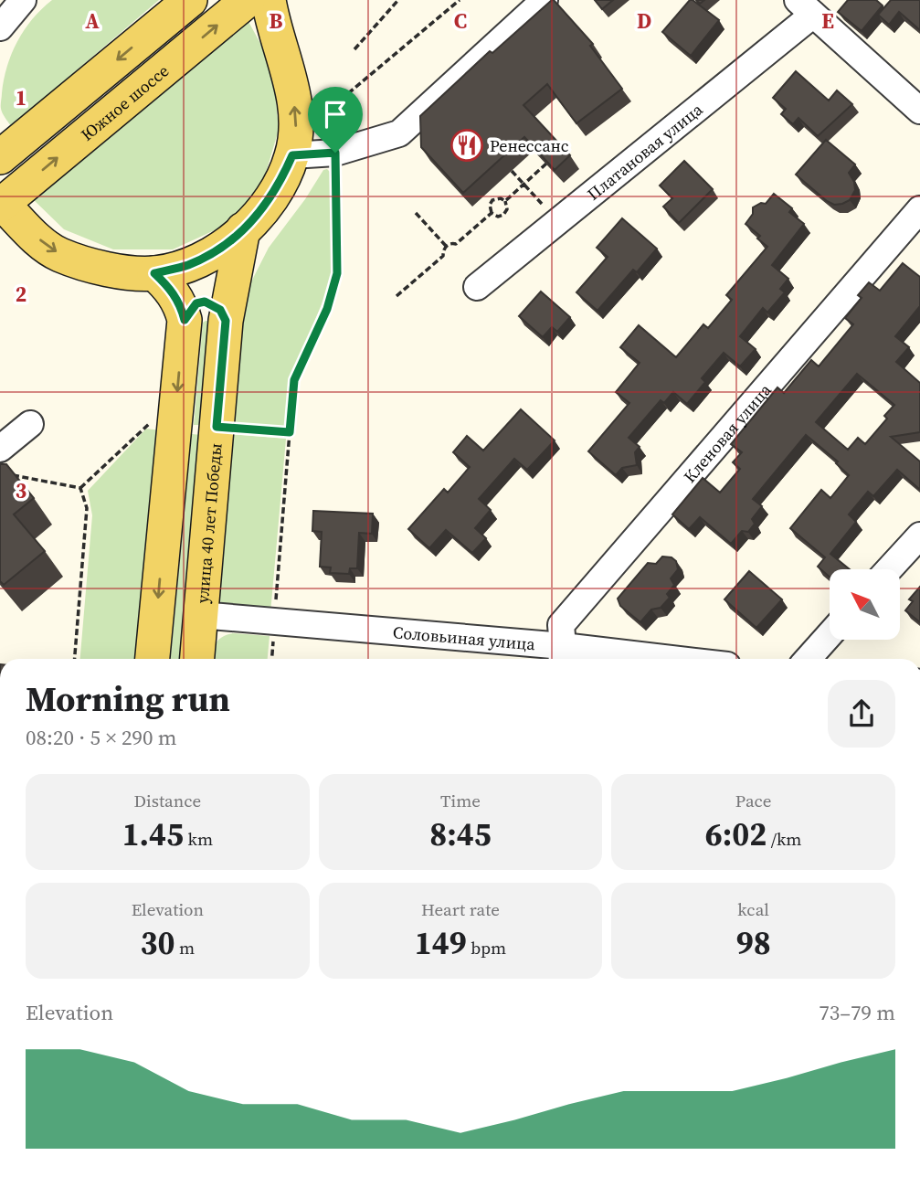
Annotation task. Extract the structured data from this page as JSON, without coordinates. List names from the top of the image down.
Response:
{
  "streets": {
    "main road": ["Южное шоссе", "улица 40 лет Победы"],
    "street": ["Платановая улица", "Кленовая улица", "Соловьиная улица"]
  },
  "crossings": [
    ["Кленовая улица", "Соловьиная улица"],
    ["улица 40 лет Победы", "Соловьиная улица"]
  ],
  "places": {
    "restaurant": ["Ренессанс"]
  },
  "north": "top left",
  "page": {
    "heading": ["Morning run", "08:20 · 5 × 290 m"],
    "stats": [
      ["Distance", "1.45 km"],
      ["Time", "8:45"],
      ["Pace", "6:02 /km"],
      ["Elevation", "30 m"],
      ["Heart rate", "149 bpm"],
      ["kcal", "98"]
    ],
    "chart": ["Elevation", "73–79 m"]
  },
  "grid": {
    "columns": [
      "A",
      "B",
      "C",
      "D",
      "E"
    ],
    "rows": ["1", "2", "3"]
  }
}
